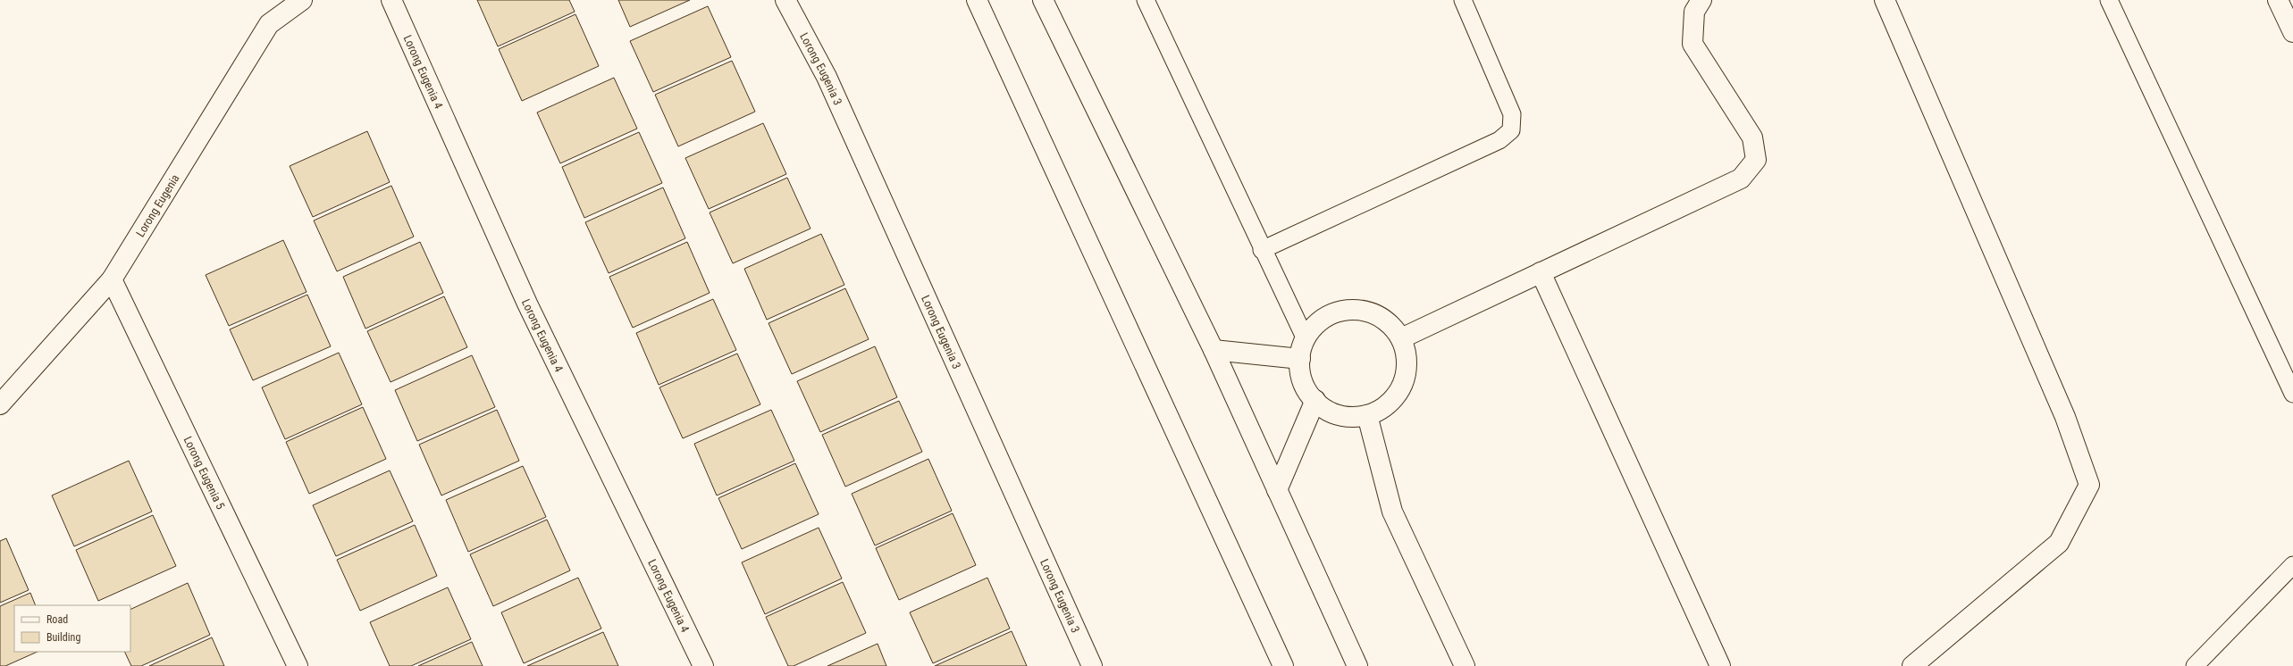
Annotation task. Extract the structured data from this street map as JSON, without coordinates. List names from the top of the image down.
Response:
{
  "streets": {
    "street": [
      "Lorong Eugenia 3",
      "Lorong Eugenia 4",
      "Lorong Eugenia",
      "Lorong Eugenia 5"
    ]
  },
  "crossings": [
    ["Lorong Eugenia", "Lorong Eugenia 5"]
  ],
  "legend": ["Road", "Building"]
}
